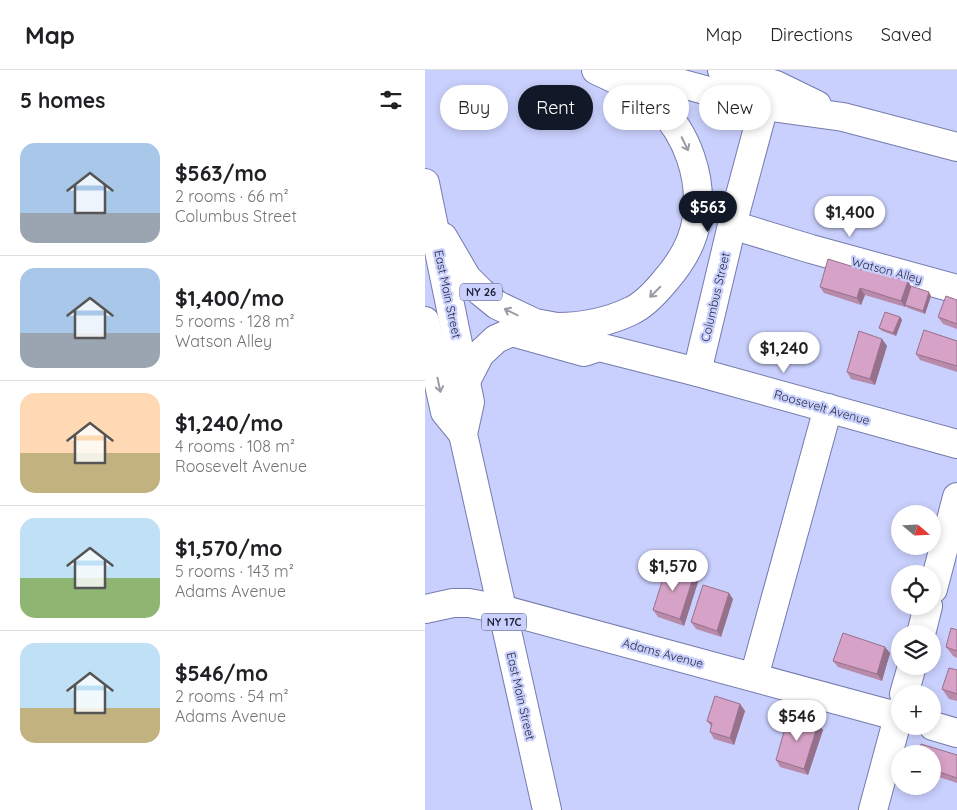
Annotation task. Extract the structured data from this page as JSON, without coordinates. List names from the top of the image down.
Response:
{
  "streets": {
    "street": [
      "Watson Alley",
      "NY 26",
      "East Main Street",
      "Columbus Street",
      "Roosevelt Avenue",
      "NY 17C",
      "Adams Avenue"
    ]
  },
  "crossings": [
    ["Watson Alley", "Columbus Street"],
    ["NY 26", "East Main Street"],
    ["East Main Street", "Adams Avenue"],
    ["Columbus Street", "Roosevelt Avenue"]
  ],
  "north": "right",
  "page": {
    "header": "Map",
    "nav": ["Map", "Directions", "Saved"],
    "heading": "5 homes",
    "chip": [
      "Buy",
      "Rent",
      "Filters",
      "New"
    ],
    "list": [
      {
        "name": "$563/mo",
        "note": "2 rooms · 66 m² · Columbus Street"
      },
      {
        "name": "$1,400/mo",
        "note": "5 rooms · 128 m² · Watson Alley"
      },
      {
        "name": "$1,240/mo",
        "note": "4 rooms · 108 m² · Roosevelt Avenue"
      },
      {
        "name": "$1,570/mo",
        "note": "5 rooms · 143 m² · Adams Avenue"
      },
      {
        "name": "$546/mo",
        "note": "2 rooms · 54 m² · Adams Avenue"
      }
    ],
    "price": [
      "$563",
      "$1,400",
      "$1,240",
      "$1,570",
      "$546"
    ],
    "map_buttons": ["+", "−"]
  }
}
